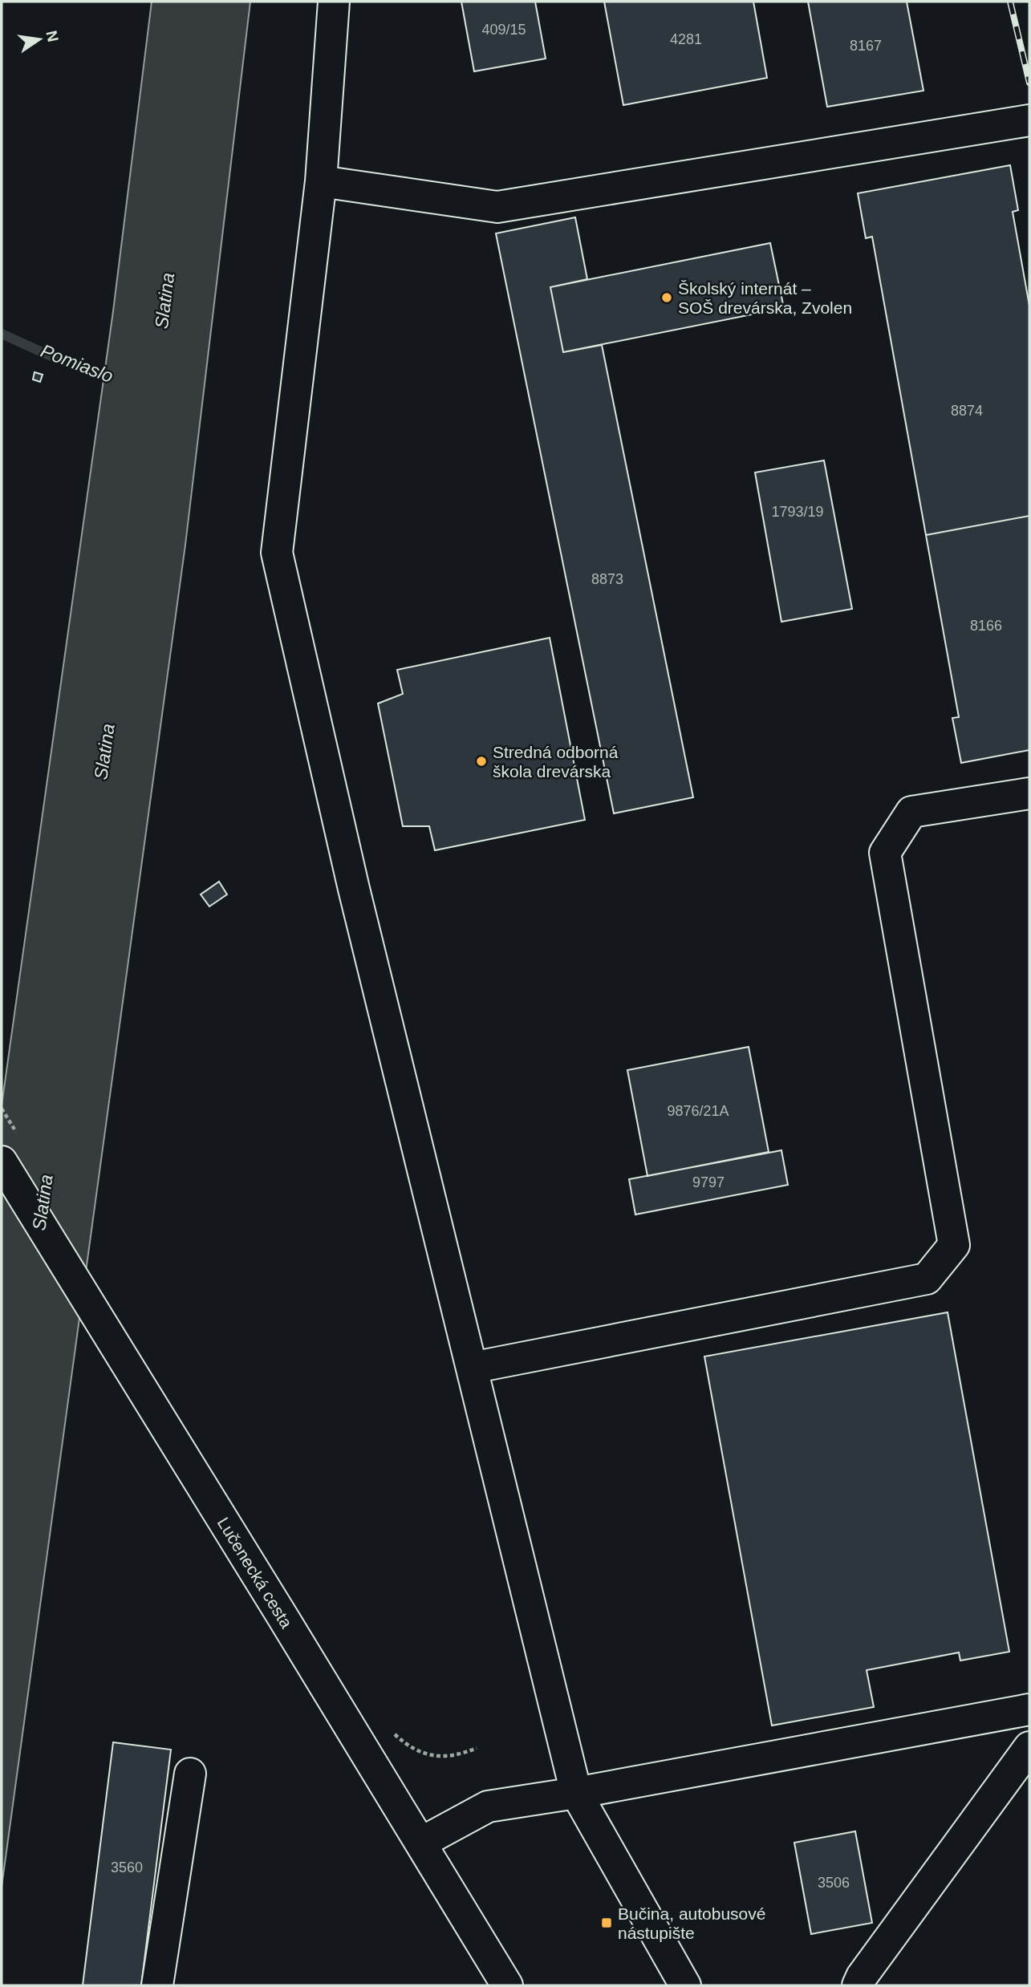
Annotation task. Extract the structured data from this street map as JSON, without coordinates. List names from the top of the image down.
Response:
{
  "streets": {
    "main road": ["Lučenecká cesta"]
  },
  "water": ["Slatina", "Pomiaslo"],
  "places": {
    "other": ["Školský internát – SOŠ drevárska, Zvolen", "Stredná odborná škola drevárska"],
    "transit": ["Bučina, autobusové nástupište"]
  },
  "house_numbers": [
    "409/15",
    "4281",
    "8167",
    "8874",
    "1793/19",
    "8873",
    "8166",
    "9876/21A",
    "9797",
    "3560",
    "3506"
  ],
  "north": "right"
}
